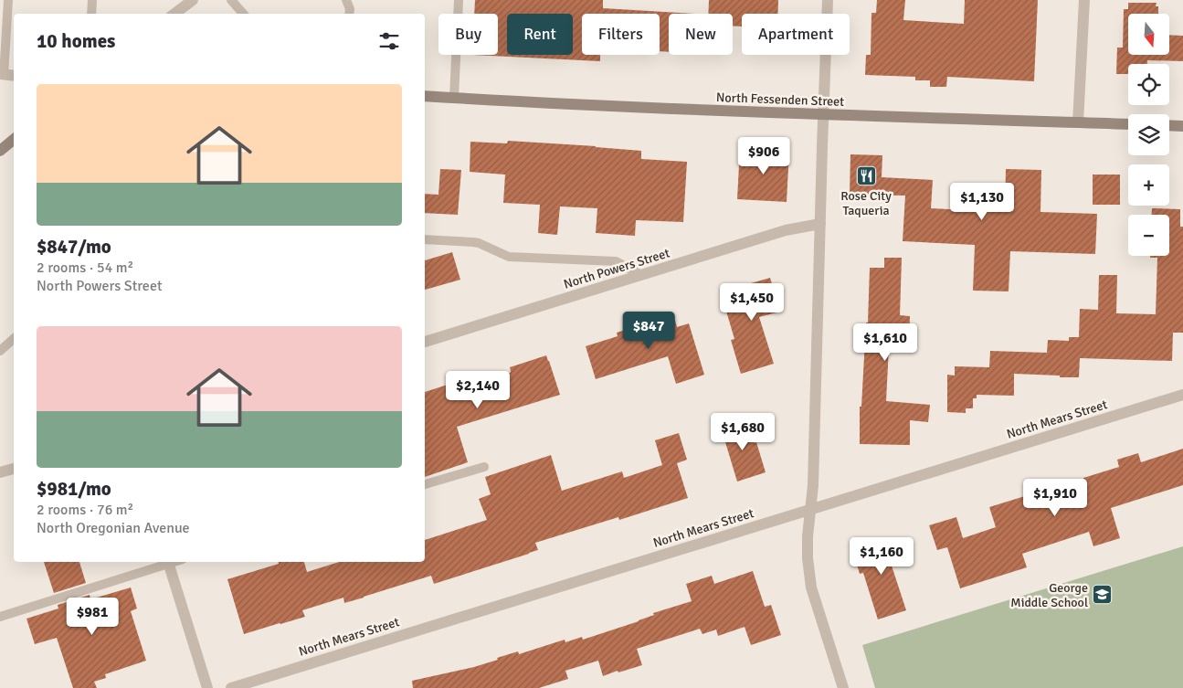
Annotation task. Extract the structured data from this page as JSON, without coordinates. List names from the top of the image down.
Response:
{
  "streets": {
    "main road": ["North Fessenden Street"],
    "street": ["North Powers Street", "North Mears Street"]
  },
  "places": {
    "restaurant": ["Rose City Taqueria"],
    "school or university": ["George Middle School"]
  },
  "north": "bottom",
  "page": {
    "map_buttons": ["+", "−"],
    "chip": [
      "Buy",
      "Rent",
      "Filters",
      "New",
      "Apartment"
    ],
    "heading": "10 homes",
    "list": [
      {
        "name": "$847/mo",
        "note": "2 rooms · 54 m² · North Powers Street"
      },
      {
        "name": "$981/mo",
        "note": "2 rooms · 76 m² · North Oregonian Avenue"
      }
    ],
    "price": [
      "$906",
      "$1,130",
      "$1,450",
      "$847",
      "$1,610",
      "$2,140",
      "$1,680",
      "$1,910",
      "$1,160",
      "$981"
    ]
  }
}
